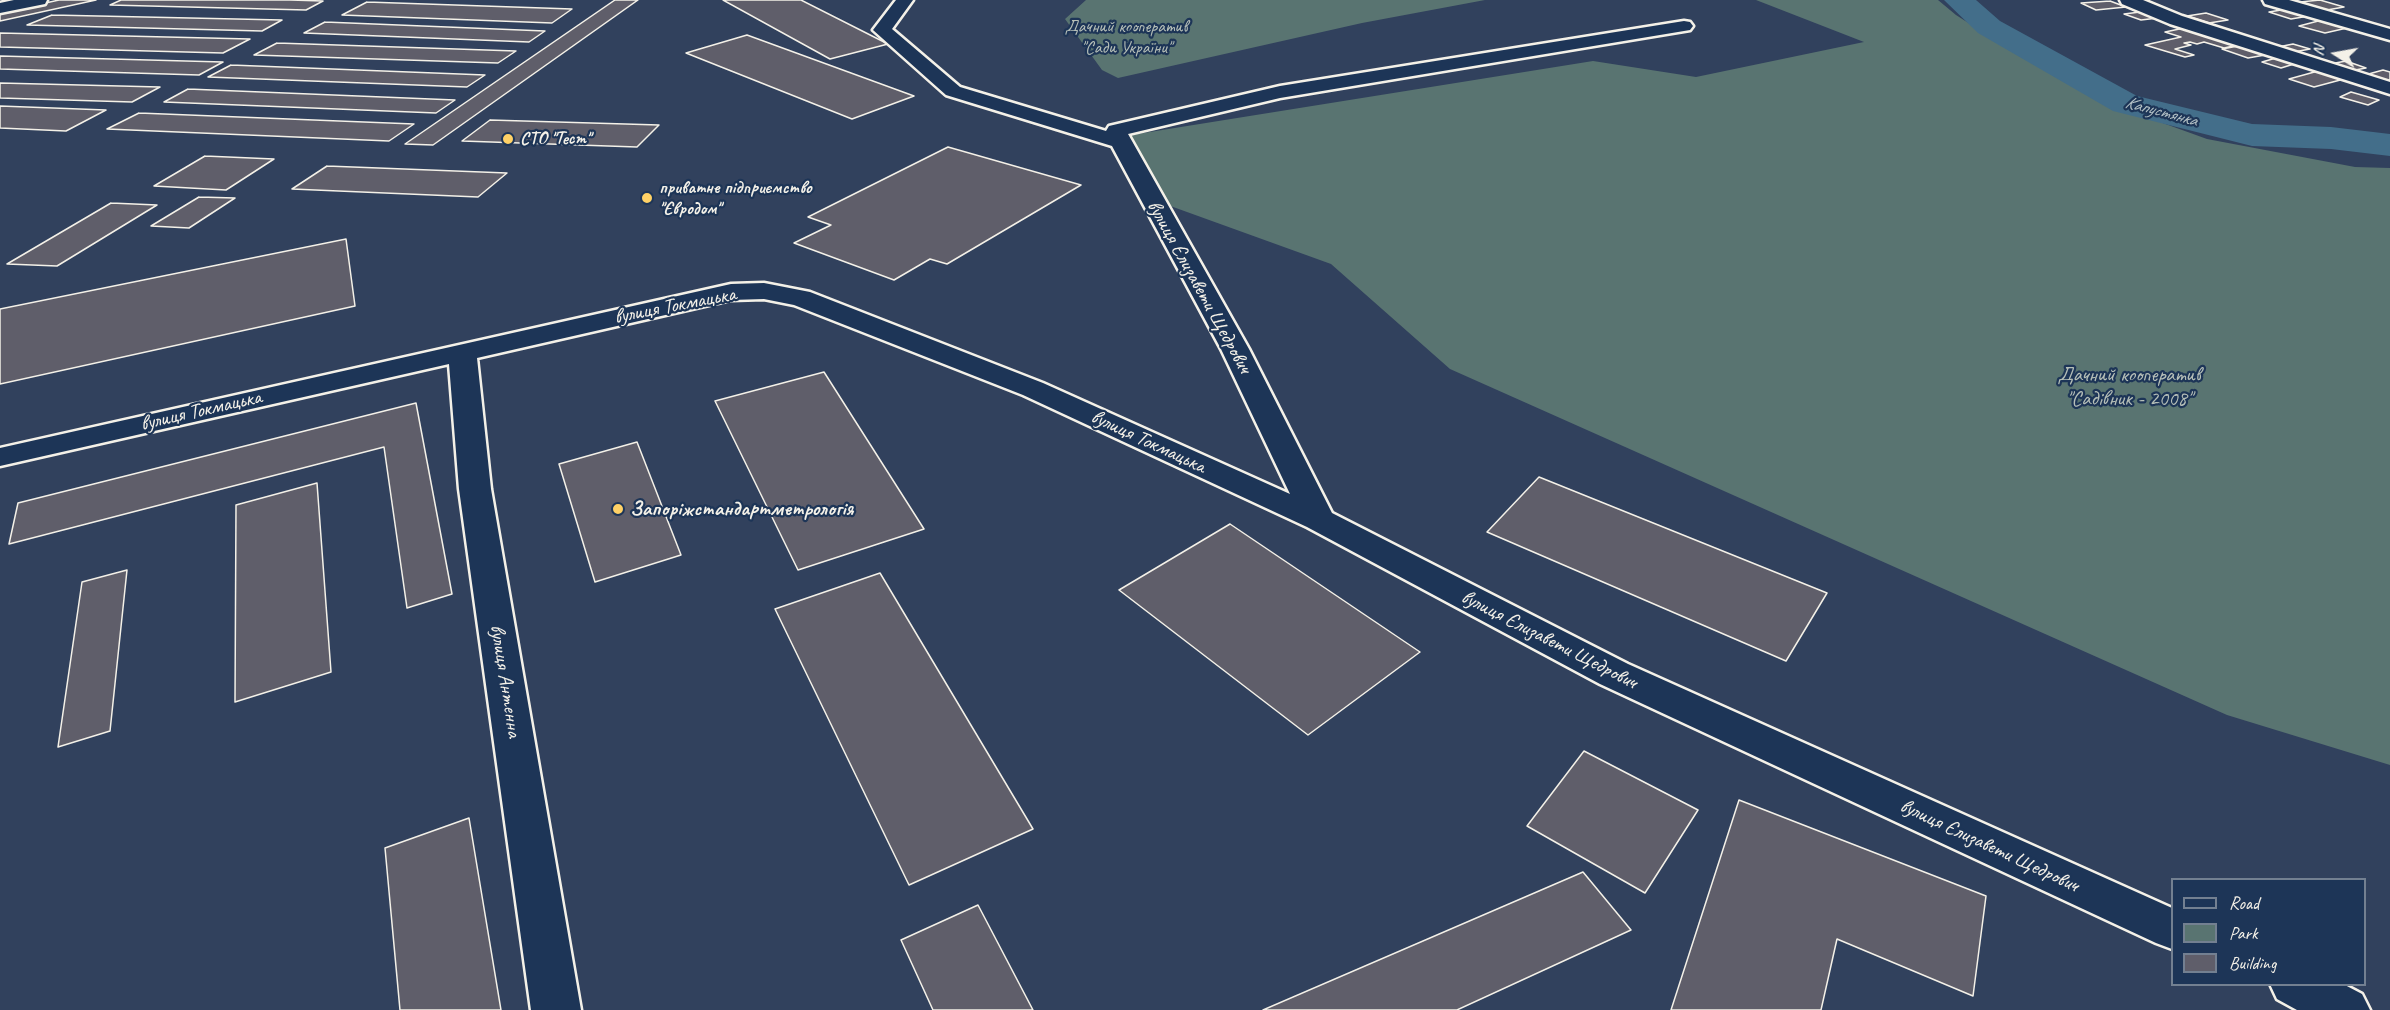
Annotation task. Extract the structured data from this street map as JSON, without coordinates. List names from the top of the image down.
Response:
{
  "streets": {
    "street": ["вулиця Єлизавети Щедрович", "вулиця Токмацька", "вулиця Антенна"]
  },
  "crossings": [
    ["вулиця Єлизавети Щедрович", "вулиця Токмацька"],
    ["вулиця Токмацька", "вулиця Антенна"]
  ],
  "water": ["Капустянка"],
  "parks": ["Дачний кооператив \"Сади України\"", "Дачний кооператив \"Садівник - 2008\""],
  "places": ["СТО \"Тест\"", "приватне підприємство \"Євродом\"", "Запоріжстандартметрологія"],
  "legend": ["Road", "Park", "Building"],
  "north": "left"
}
